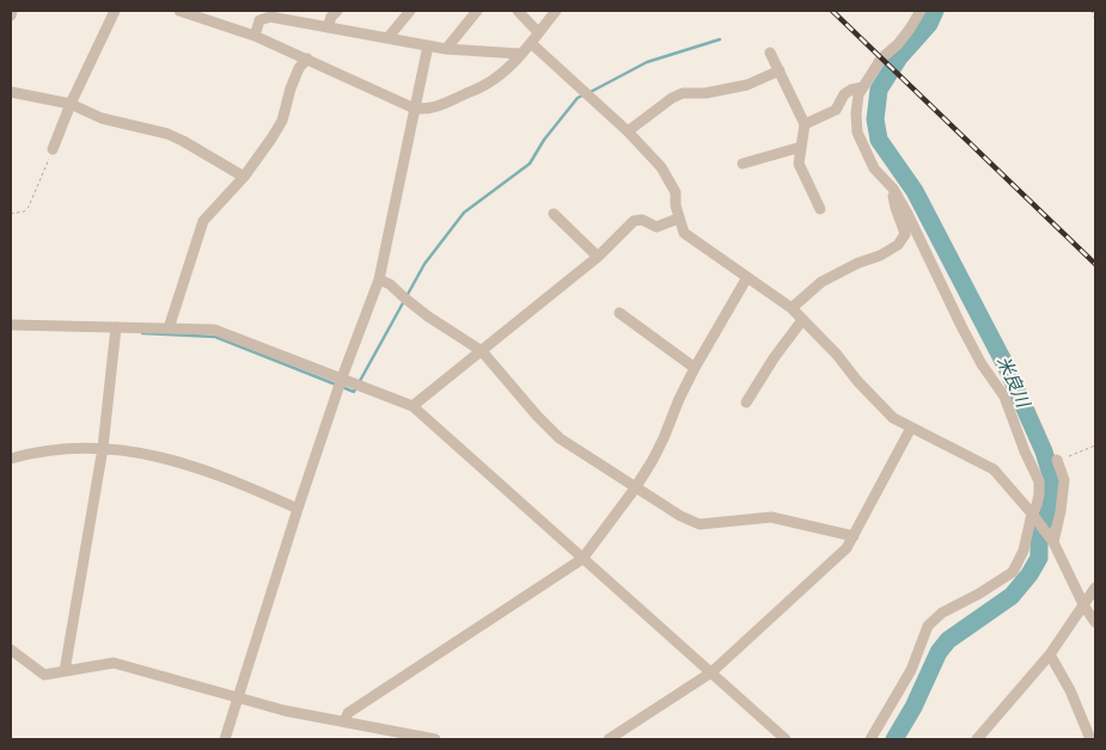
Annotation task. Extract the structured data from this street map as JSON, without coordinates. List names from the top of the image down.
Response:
{
  "water": ["米良川"]
}
